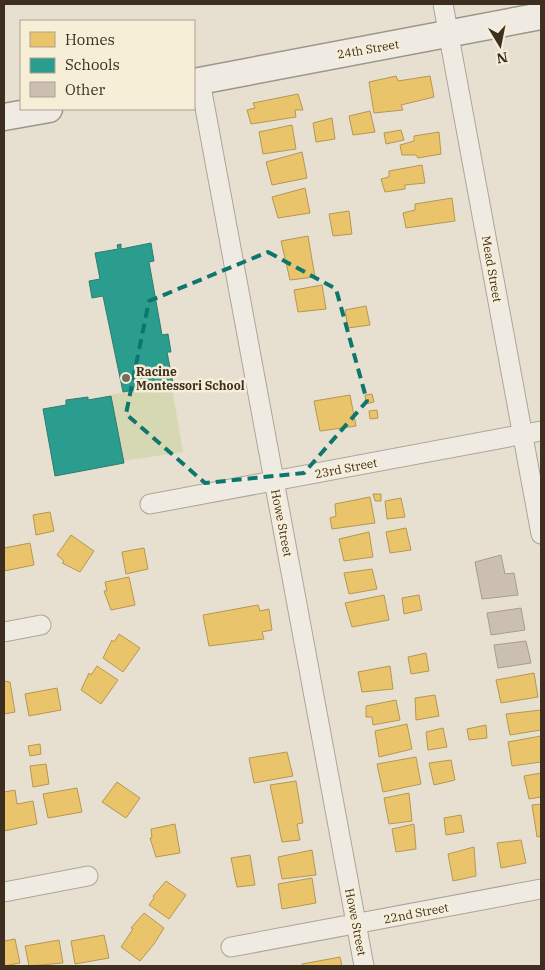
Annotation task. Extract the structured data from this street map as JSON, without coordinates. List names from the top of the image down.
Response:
{
  "streets": {
    "street": [
      "24th Street",
      "Mead Street",
      "23rd Street",
      "Howe Street",
      "22nd Street"
    ]
  },
  "crossings": [
    ["24th Street", "Mead Street"],
    ["24th Street", "Howe Street"],
    ["Mead Street", "23rd Street"],
    ["23rd Street", "Howe Street"],
    ["Howe Street", "22nd Street"]
  ],
  "places": ["Racine Montessori School"],
  "legend": ["Homes", "Schools", "Other"],
  "north": "bottom"
}
